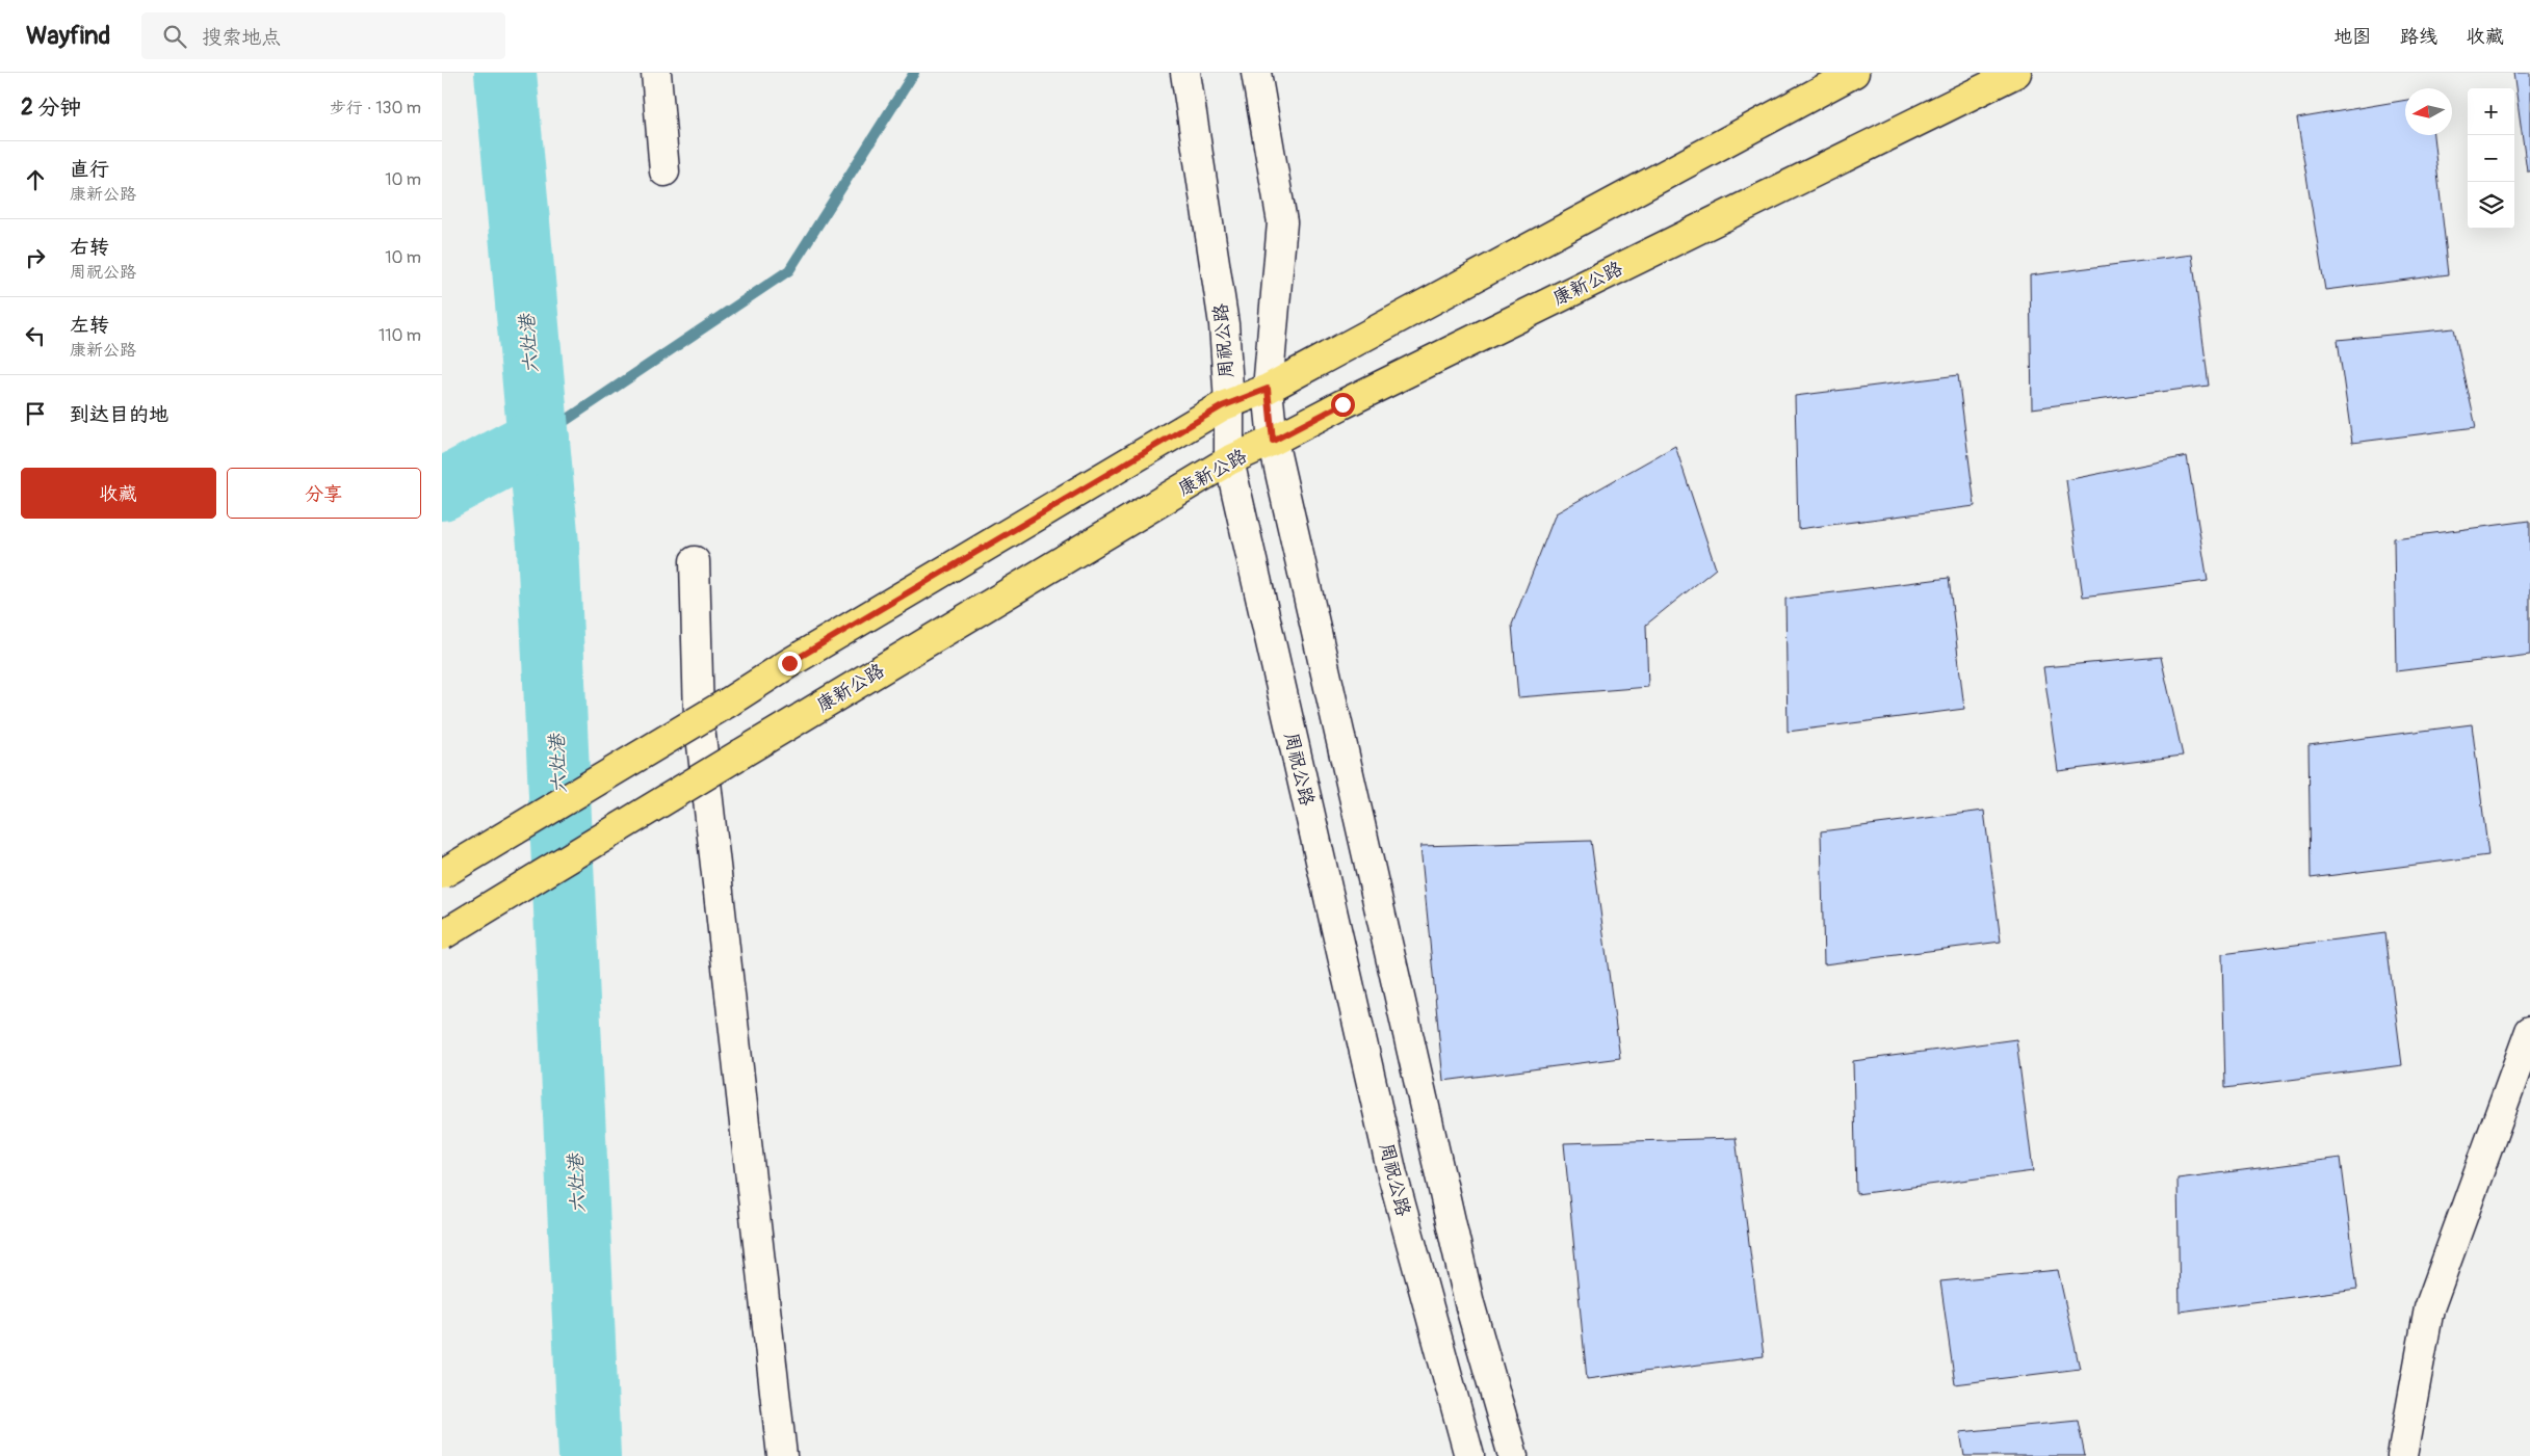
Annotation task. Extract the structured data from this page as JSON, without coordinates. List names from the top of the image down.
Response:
{
  "streets": {
    "main road": ["康新公路"],
    "street": ["周祝公路"]
  },
  "crossings": [
    ["康新公路", "周祝公路"]
  ],
  "water": ["六灶港"],
  "north": "left",
  "page": {
    "header": "Wayfind",
    "search": "搜索地点",
    "nav": ["地图", "路线", "收藏"],
    "heading": ["2 分钟", "步行 · 130 m"],
    "map_buttons": ["+", "−"],
    "list": [
      ["直行", "康新公路", "10 m"],
      ["右转", "周祝公路", "10 m"],
      ["左转", "康新公路", "110 m"],
      "到达目的地"
    ],
    "buttons": ["收藏", "分享"]
  }
}
